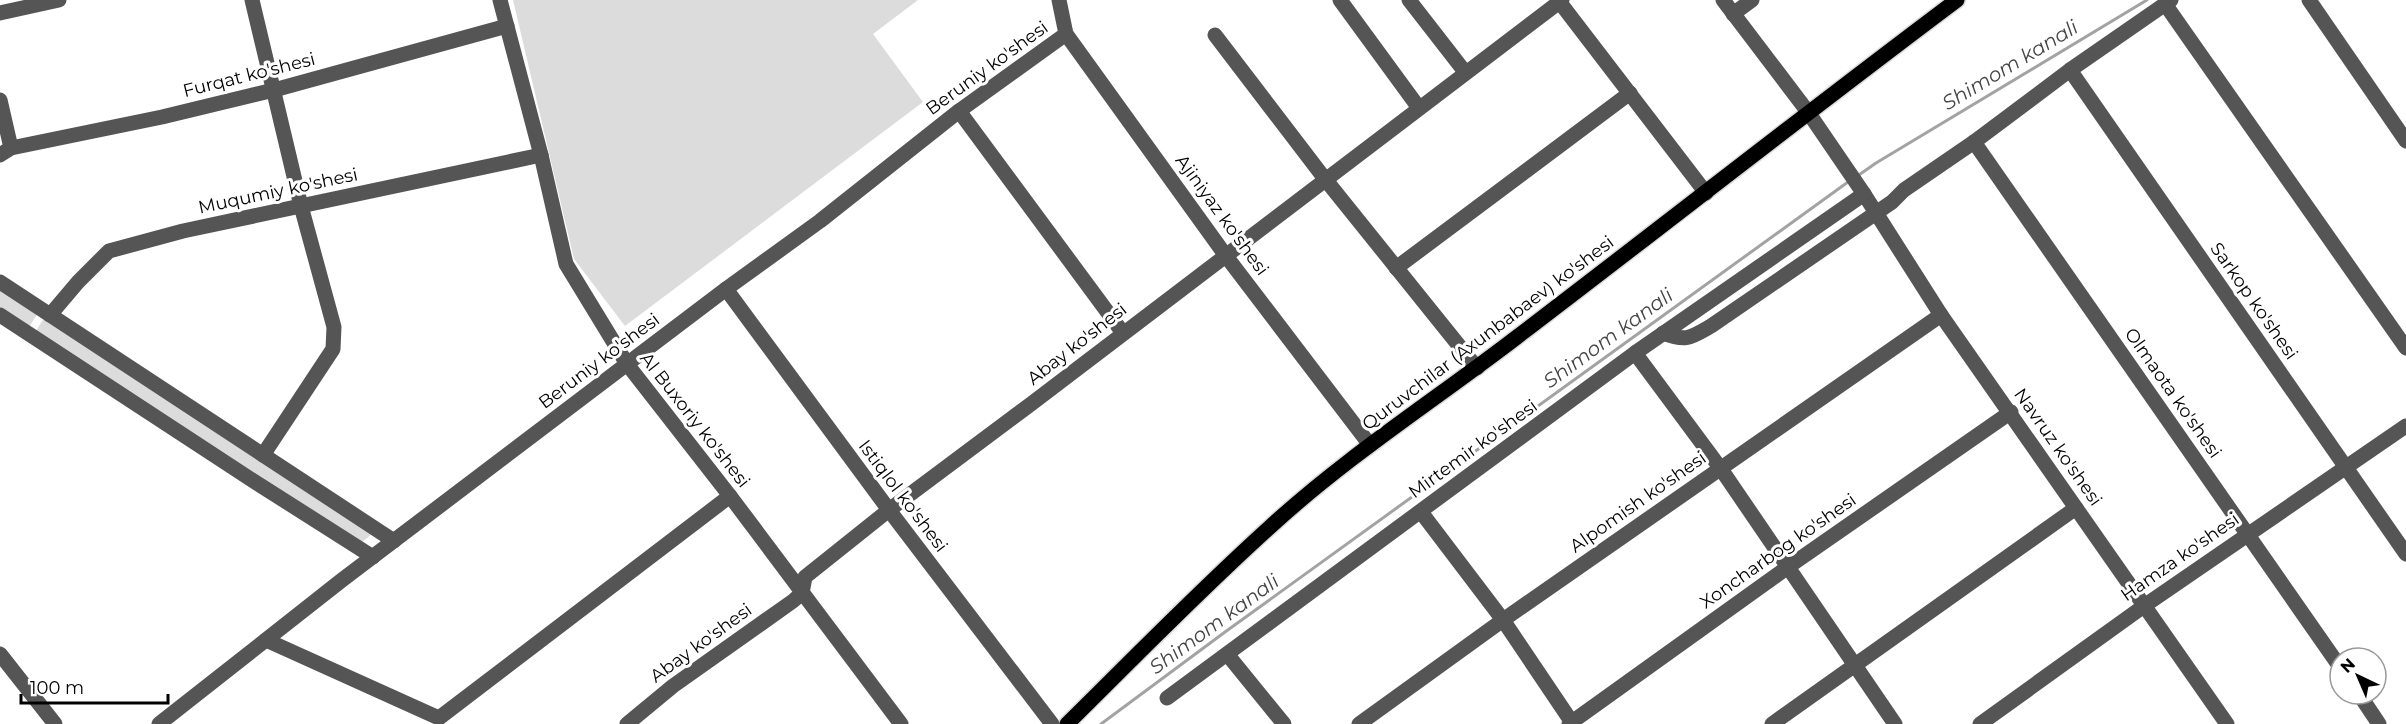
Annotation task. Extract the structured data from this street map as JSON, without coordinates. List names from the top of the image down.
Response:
{
  "streets": {
    "main road": ["Quruvchilar (Axunbabaev) ko'shesi"],
    "street": [
      "Beruniy ko'shesi",
      "Furqat ko'shesi",
      "Muqumiy ko'shesi",
      "Ajiniyaz ko'shesi",
      "Sarkop ko'shesi",
      "Abay ko'shesi",
      "Olmaota ko'shesi",
      "Al Buxoriy ko'shesi",
      "Navruz ko'shesi",
      "Mirtemir ko'shesi",
      "Istiqlol ko'shesi",
      "Alpomish ko'shesi",
      "Xoncharbog ko'shesi",
      "Hamza ko'shesi"
    ]
  },
  "crossings": [
    ["Beruniy ko'shesi", "Ajiniyaz ko'shesi"],
    ["Beruniy ko'shesi", "Al Buxoriy ko'shesi"],
    ["Beruniy ko'shesi", "Istiqlol ko'shesi"],
    ["Furqat ko'shesi", "Al Buxoriy ko'shesi"],
    ["Muqumiy ko'shesi", "Al Buxoriy ko'shesi"],
    ["Ajiniyaz ko'shesi", "Quruvchilar (Axunbabaev) ko'shesi"],
    ["Ajiniyaz ko'shesi", "Abay ko'shesi"],
    ["Sarkop ko'shesi", "Hamza ko'shesi"],
    ["Quruvchilar (Axunbabaev) ko'shesi", "Navruz ko'shesi"],
    ["Abay ko'shesi", "Al Buxoriy ko'shesi"],
    ["Abay ko'shesi", "Istiqlol ko'shesi"],
    ["Olmaota ko'shesi", "Hamza ko'shesi"],
    ["Navruz ko'shesi", "Mirtemir ko'shesi"],
    ["Navruz ko'shesi", "Alpomish ko'shesi"],
    ["Navruz ko'shesi", "Xoncharbog ko'shesi"],
    ["Navruz ko'shesi", "Hamza ko'shesi"]
  ],
  "water": ["Shimom kanali"],
  "scale_bar": "100 m",
  "north": "top left"
}
